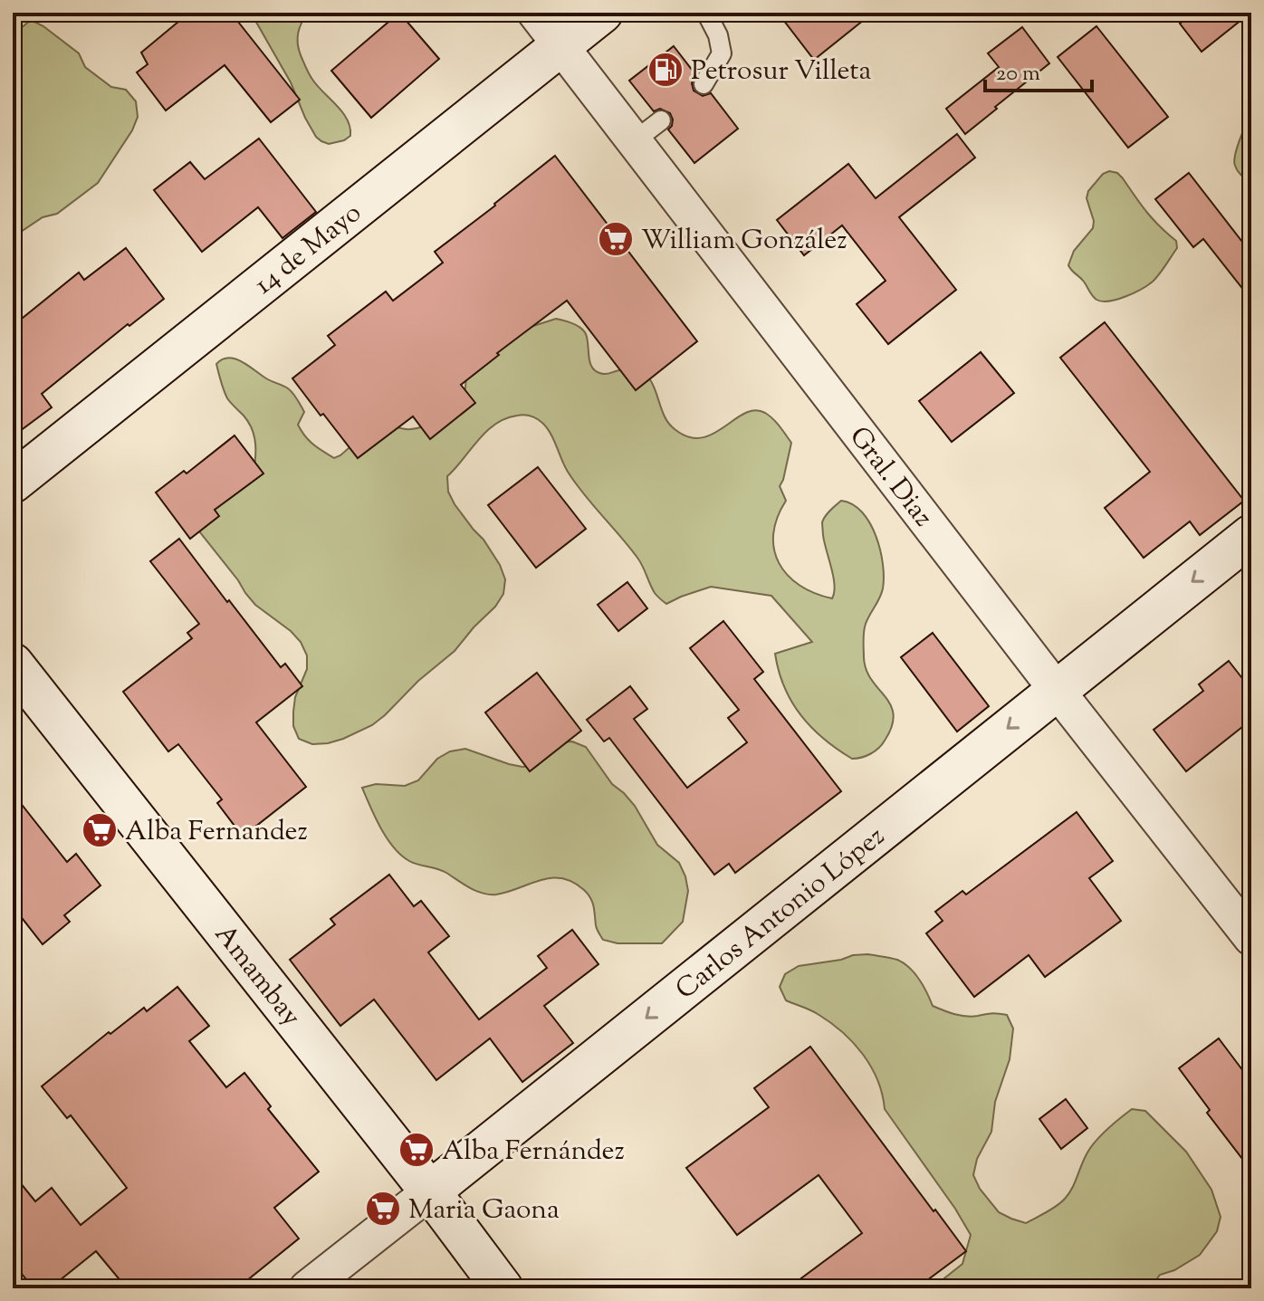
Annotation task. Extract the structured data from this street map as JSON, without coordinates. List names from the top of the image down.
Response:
{
  "streets": {
    "main road": ["14 de Mayo", "Carlos Antonio López", "Amambay"],
    "street": ["Gral. Diaz"]
  },
  "crossings": [
    ["14 de Mayo", "Gral. Diaz"],
    ["Gral. Diaz", "Carlos Antonio López"],
    ["Carlos Antonio López", "Amambay"]
  ],
  "one_way": ["Carlos Antonio López"],
  "places": {
    "fuel station": ["Petrosur Villeta"],
    "supermarket": [
      "William González",
      "Alba Fernandez",
      "Alba Fernández",
      "Maria Gaona"
    ]
  },
  "scale_bar": "20 m"
}
